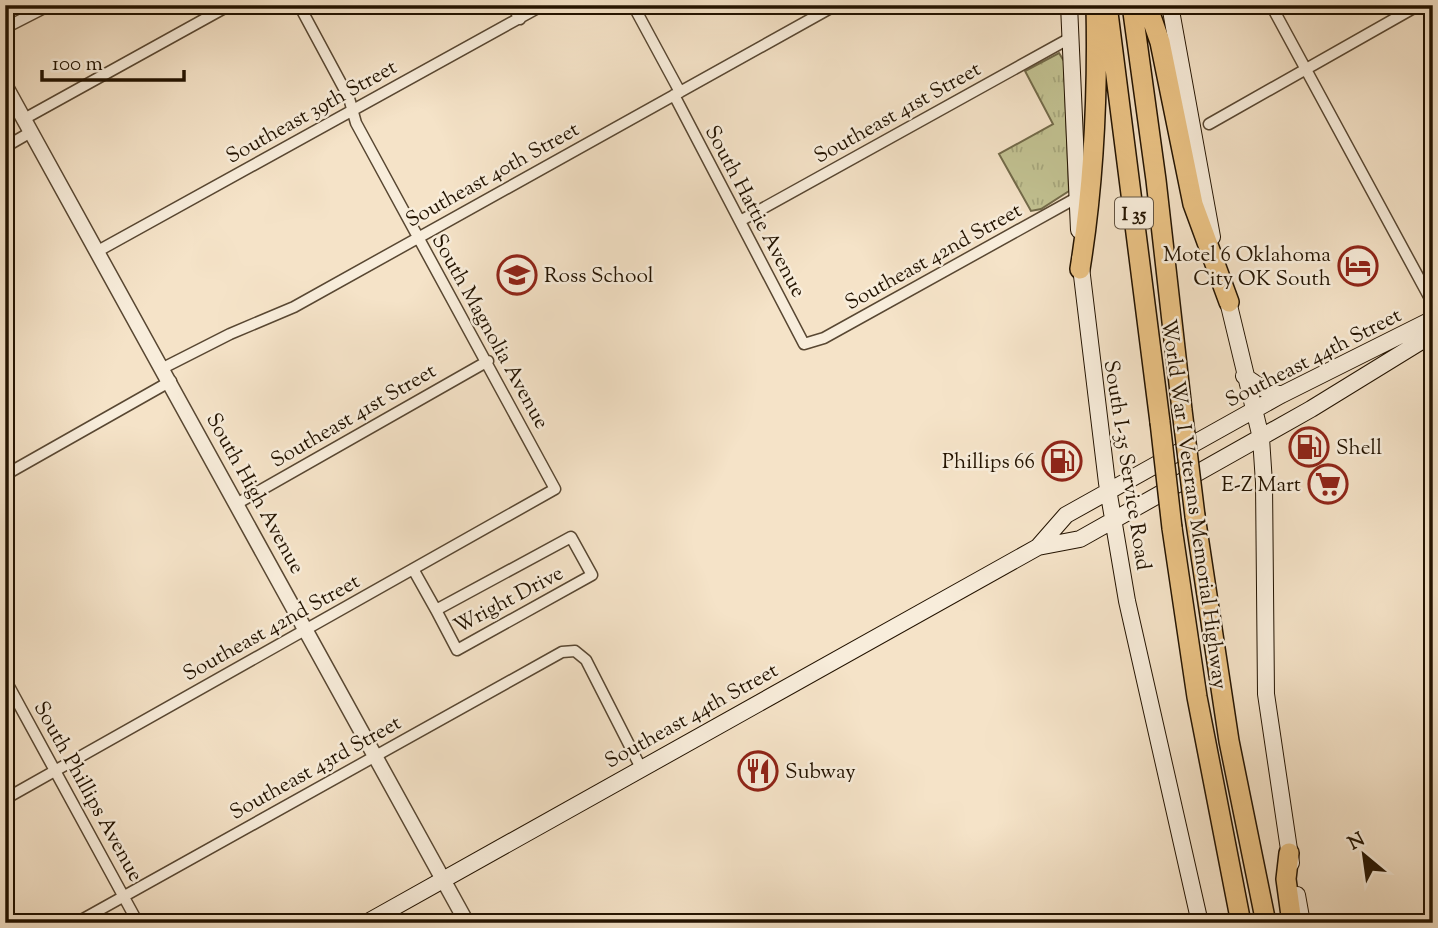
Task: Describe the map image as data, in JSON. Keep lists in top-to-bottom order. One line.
{"streets":{"highway":["I 35","World War I Veterans Memorial Highway"],"main road":["Southeast 44th Street","South I-35 Service Road"],"street":["Southeast 39th Street","Southeast 41st Street","Southeast 40th Street","South Hattie Avenue","Southeast 42nd Street","South Magnolia Avenue","South High Avenue","Wright Drive","Southeast 43rd Street","South Phillips Avenue"]},"crossings":[["Southeast 39th Street","South Magnolia Avenue"],["Southeast 39th Street","South High Avenue"],["Southeast 41st Street","South Hattie Avenue"],["Southeast 41st Street","South Magnolia Avenue"],["Southeast 41st Street","South I-35 Service Road"],["Southeast 41st Street","South High Avenue"],["Southeast 40th Street","South Hattie Avenue"],["Southeast 40th Street","South Magnolia Avenue"],["Southeast 40th Street","South High Avenue"],["South Hattie Avenue","Southeast 42nd Street"],["Southeast 42nd Street","South Magnolia Avenue"],["Southeast 42nd Street","South I-35 Service Road"],["Southeast 42nd Street","South High Avenue"],["Southeast 42nd Street","Wright Drive"],["Southeast 42nd Street","South Phillips Avenue"],["Southeast 44th Street","South I-35 Service Road"],["Southeast 44th Street","South High Avenue"],["Southeast 44th Street","Southeast 43rd Street"],["South High Avenue","Southeast 43rd Street"],["Southeast 43rd Street","South Phillips Avenue"]],"places":{"hotel":["Motel 6 Oklahoma City OK South"],"school or university":["Ross School"],"fuel station":["Shell","Phillips 66"],"supermarket":["E-Z Mart"],"restaurant":["Subway"]},"scale_bar":"100 m","north":"top left"}
